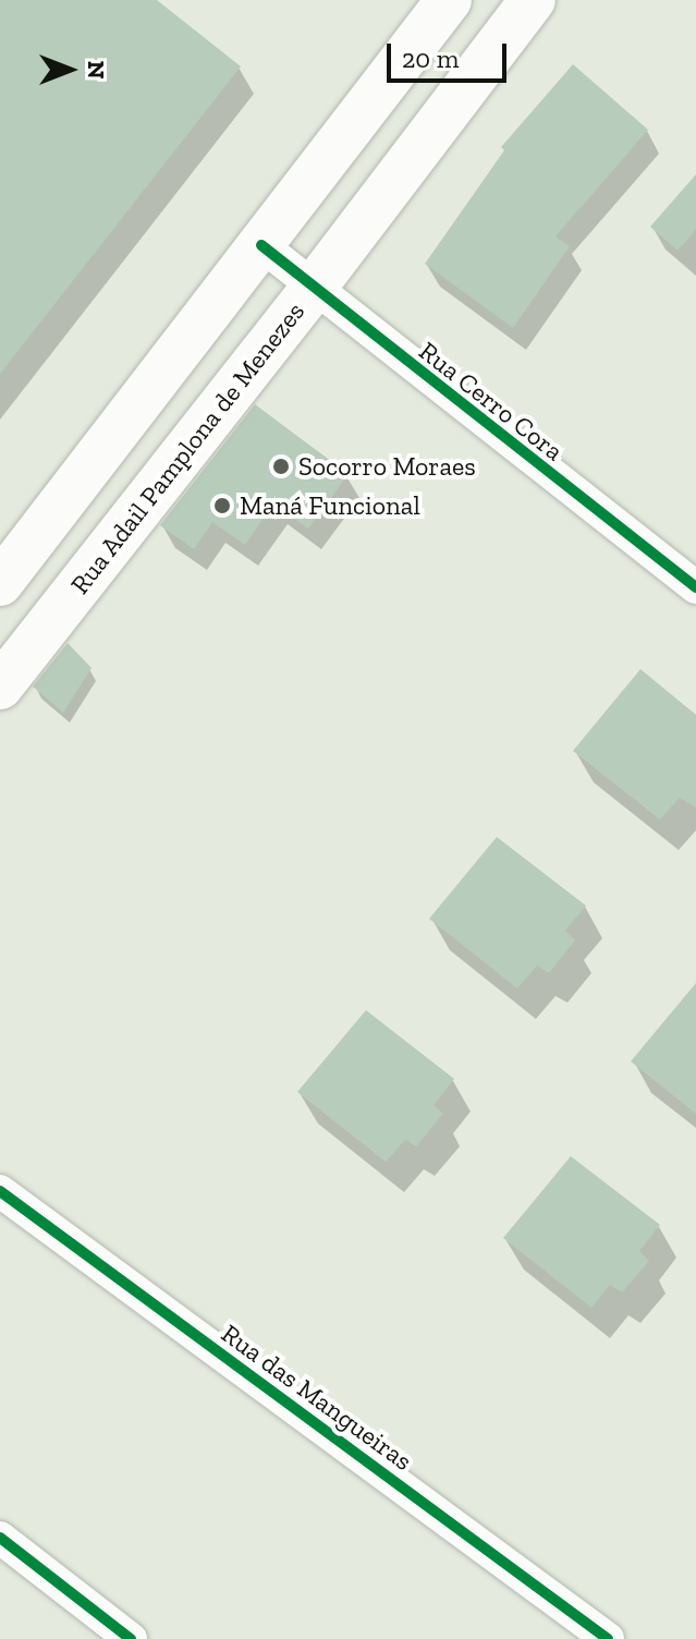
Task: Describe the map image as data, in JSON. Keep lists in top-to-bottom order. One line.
{"streets":{"main road":["Rua Adail Pamplona de Menezes"],"street":["Rua Cerro Cora","Rua das Mangueiras"]},"crossings":[["Rua Cerro Cora","Rua Adail Pamplona de Menezes"]],"places":["Socorro Moraes","Maná Funcional"],"scale_bar":"20 m","north":"right"}
